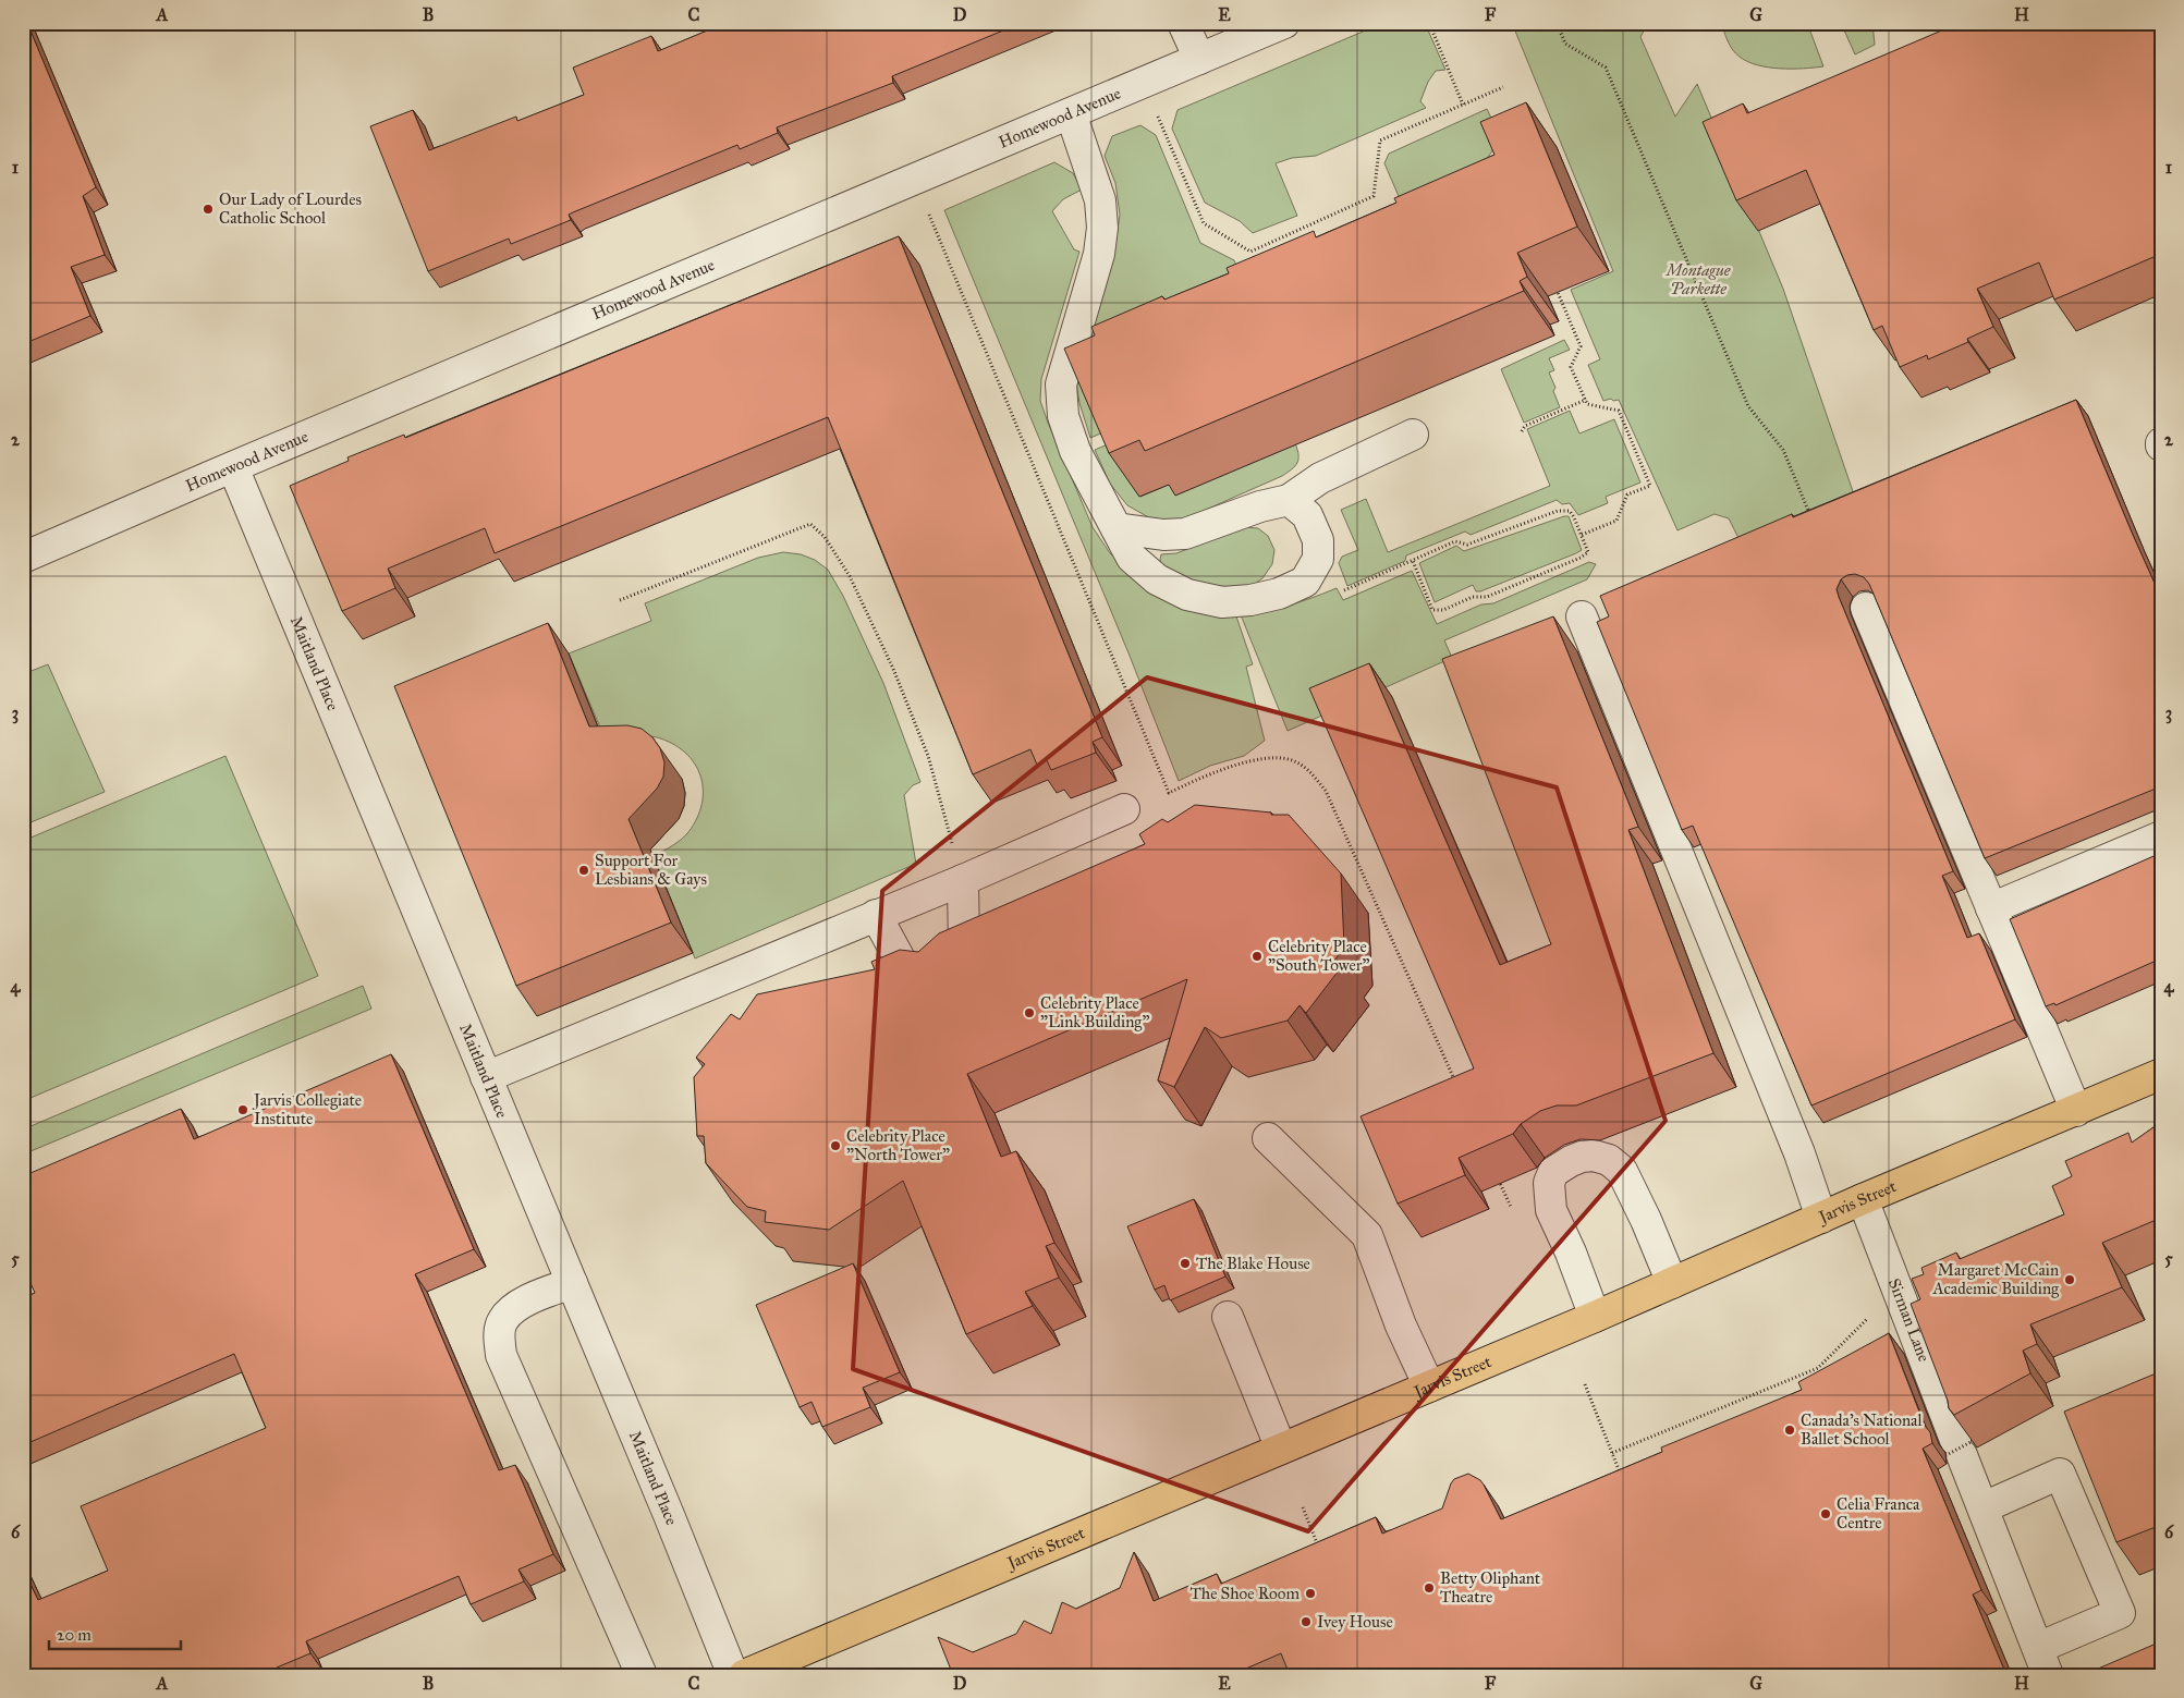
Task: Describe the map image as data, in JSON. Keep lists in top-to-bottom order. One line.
{"streets":{"main road":["Jarvis Street"],"street":["Homewood Avenue","Maitland Place","Sirman Lane"]},"crossings":[["Homewood Avenue","Maitland Place"],["Jarvis Street","Sirman Lane"]],"parks":["Montague Parkette"],"places":["Our Lady of Lourdes Catholic School","Support For Lesbians & Gays","Celebrity Place \"South Tower\"","Celebrity Place \"Link Building\"","Jarvis Collegiate Institute","Celebrity Place \"North Tower\"","The Blake House","Margaret McCain Academic Building","Canada's National Ballet School","Celia Franca Centre","Betty Oliphant Theatre","The Shoe Room","Ivey House"],"scale_bar":"20 m","grid":{"columns":["A","B","C","D","E","F","G","H"],"rows":["1","2","3","4","5","6"]}}
